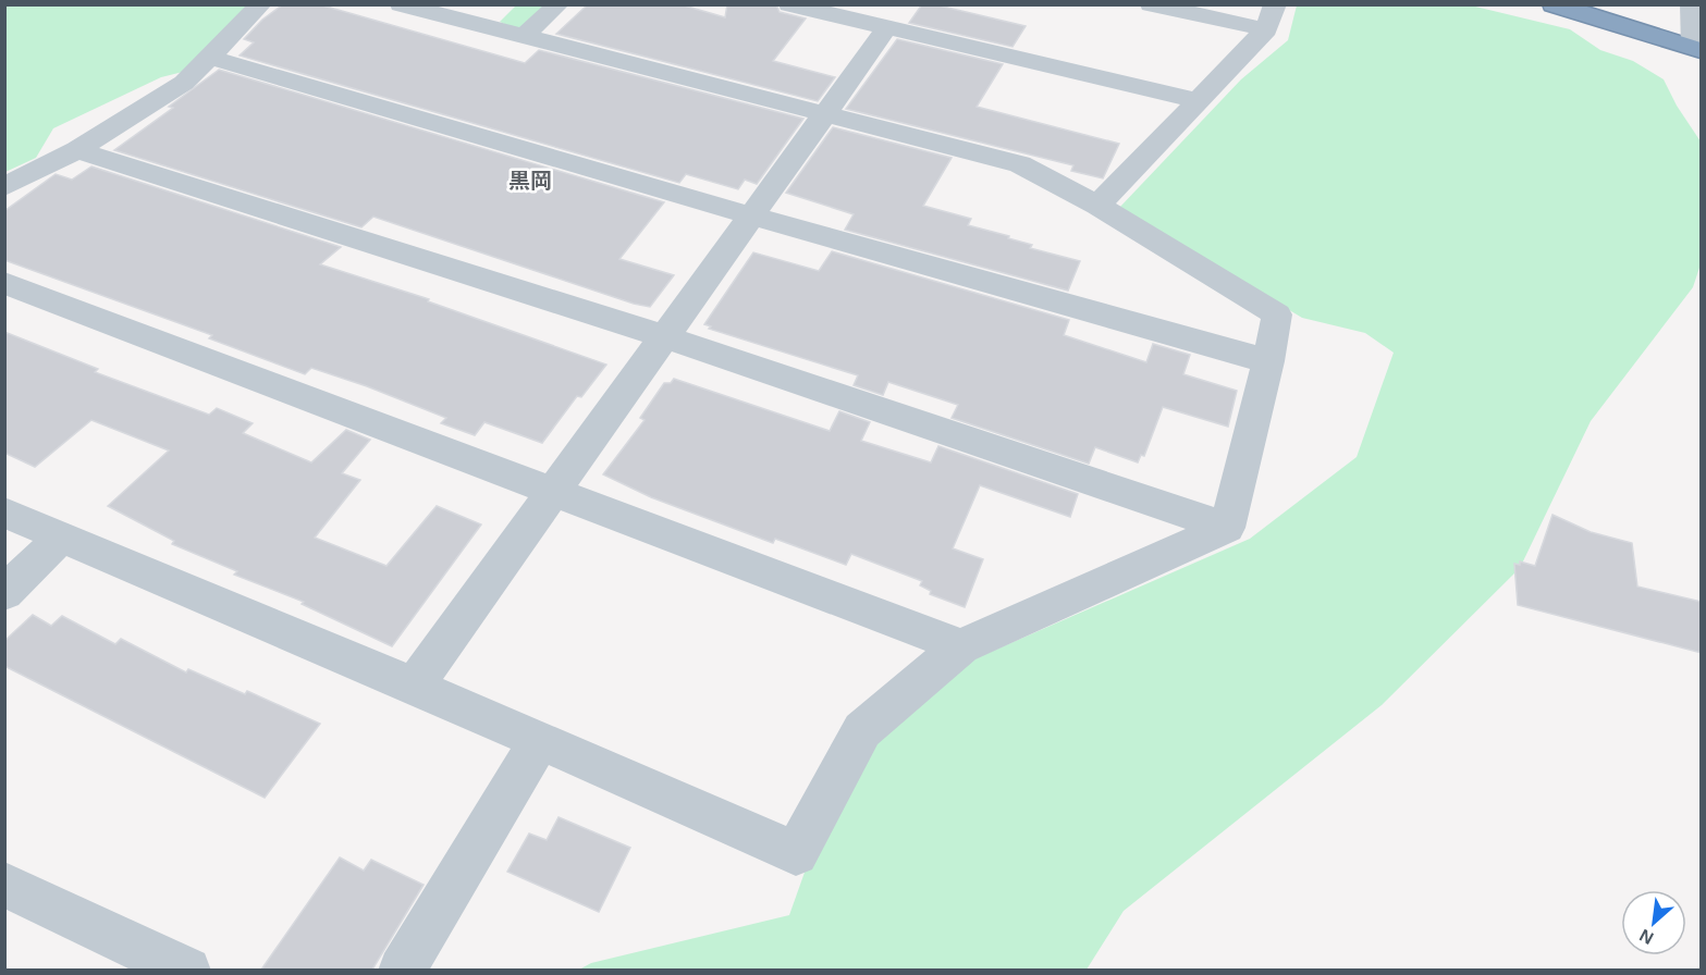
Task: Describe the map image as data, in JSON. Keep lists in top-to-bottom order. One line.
{"districts":["黒岡"],"north":"bottom left"}
